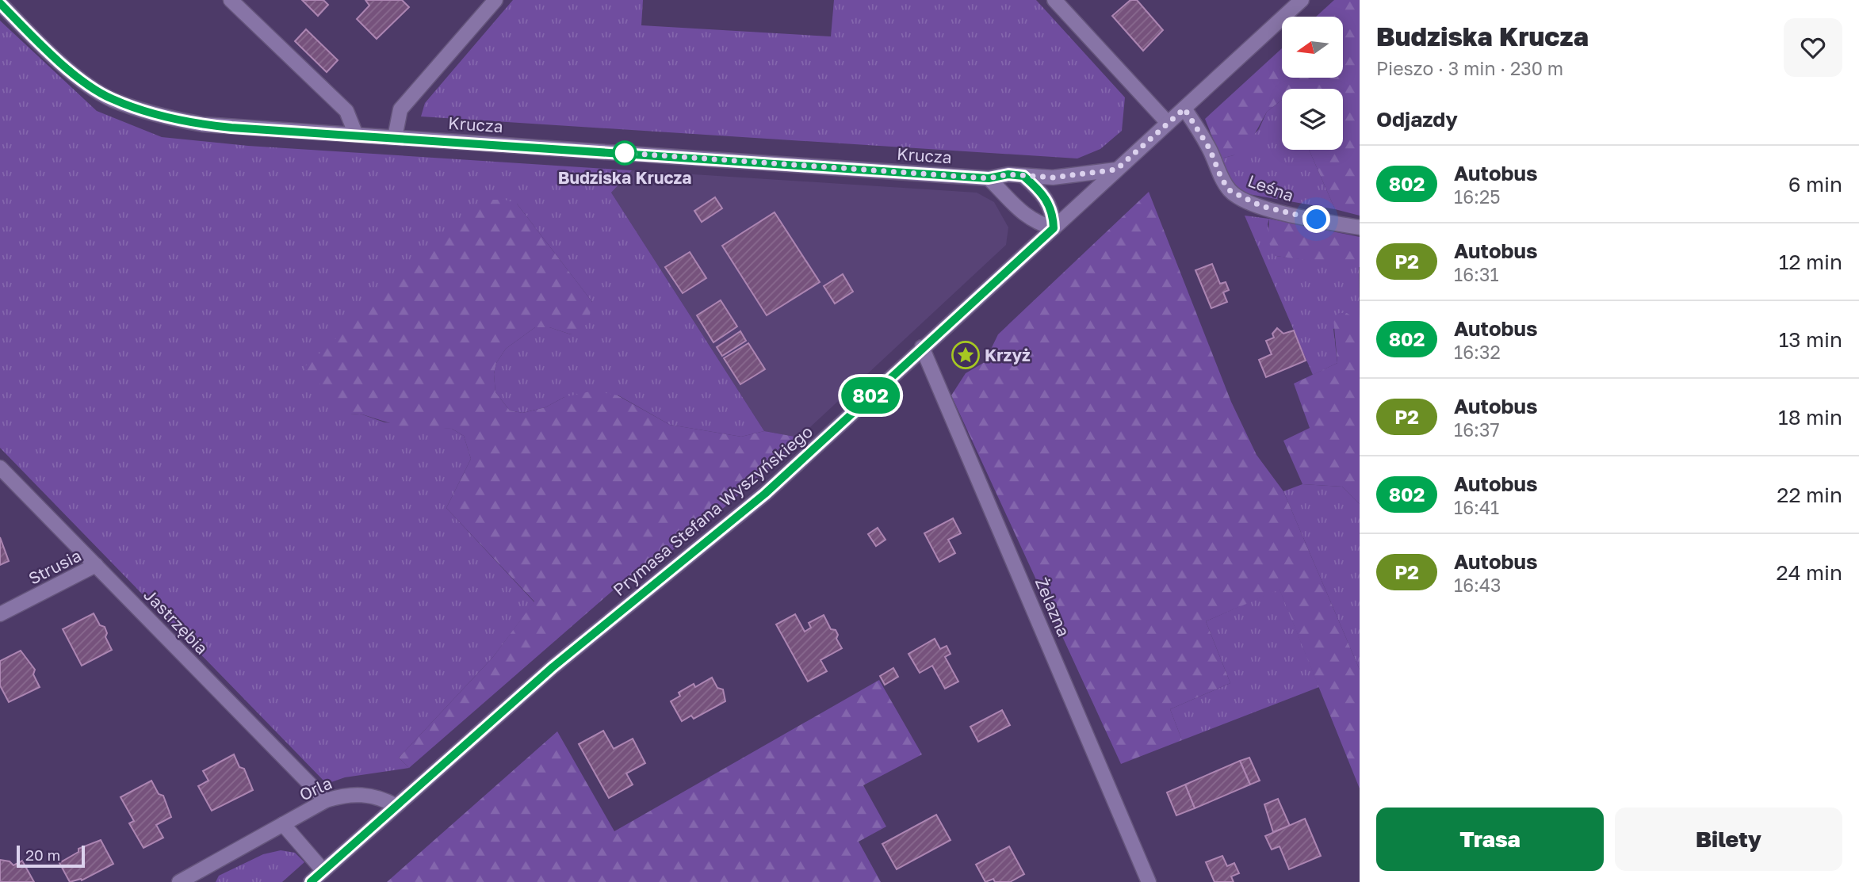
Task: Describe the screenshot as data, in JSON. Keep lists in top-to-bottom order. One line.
{"streets":{"street":["Krucza","Leśna","Prymasa Stefana Wyszyńskiego","Strusia","Żelazna","Jastrzębia","Orla"]},"crossings":[["Krucza","Prymasa Stefana Wyszyńskiego"],["Leśna","Prymasa Stefana Wyszyńskiego"],["Prymasa Stefana Wyszyńskiego","Żelazna"],["Prymasa Stefana Wyszyńskiego","Orla"],["Strusia","Jastrzębia"],["Jastrzębia","Orla"]],"places":{"other":["Budziska Krucza"],"place":["Krzyż"]},"lines":["bus line 802"],"scale_bar":"20 m","north":"left","page":{"on_map":"802","heading":[["Budziska Krucza","Pieszo · 3 min · 230 m"],"Odjazdy"],"list":[{"mark":"802","name":"Autobus","note":"16:25","value":"6 min"},{"mark":"P2","name":"Autobus","note":"16:31","value":"12 min"},{"mark":"802","name":"Autobus","note":"16:32","value":"13 min"},{"mark":"P2","name":"Autobus","note":"16:37","value":"18 min"},{"mark":"802","name":"Autobus","note":"16:41","value":"22 min"},{"mark":"P2","name":"Autobus","note":"16:43","value":"24 min"}],"buttons":["Trasa","Bilety"],"scale":"20 m"}}
